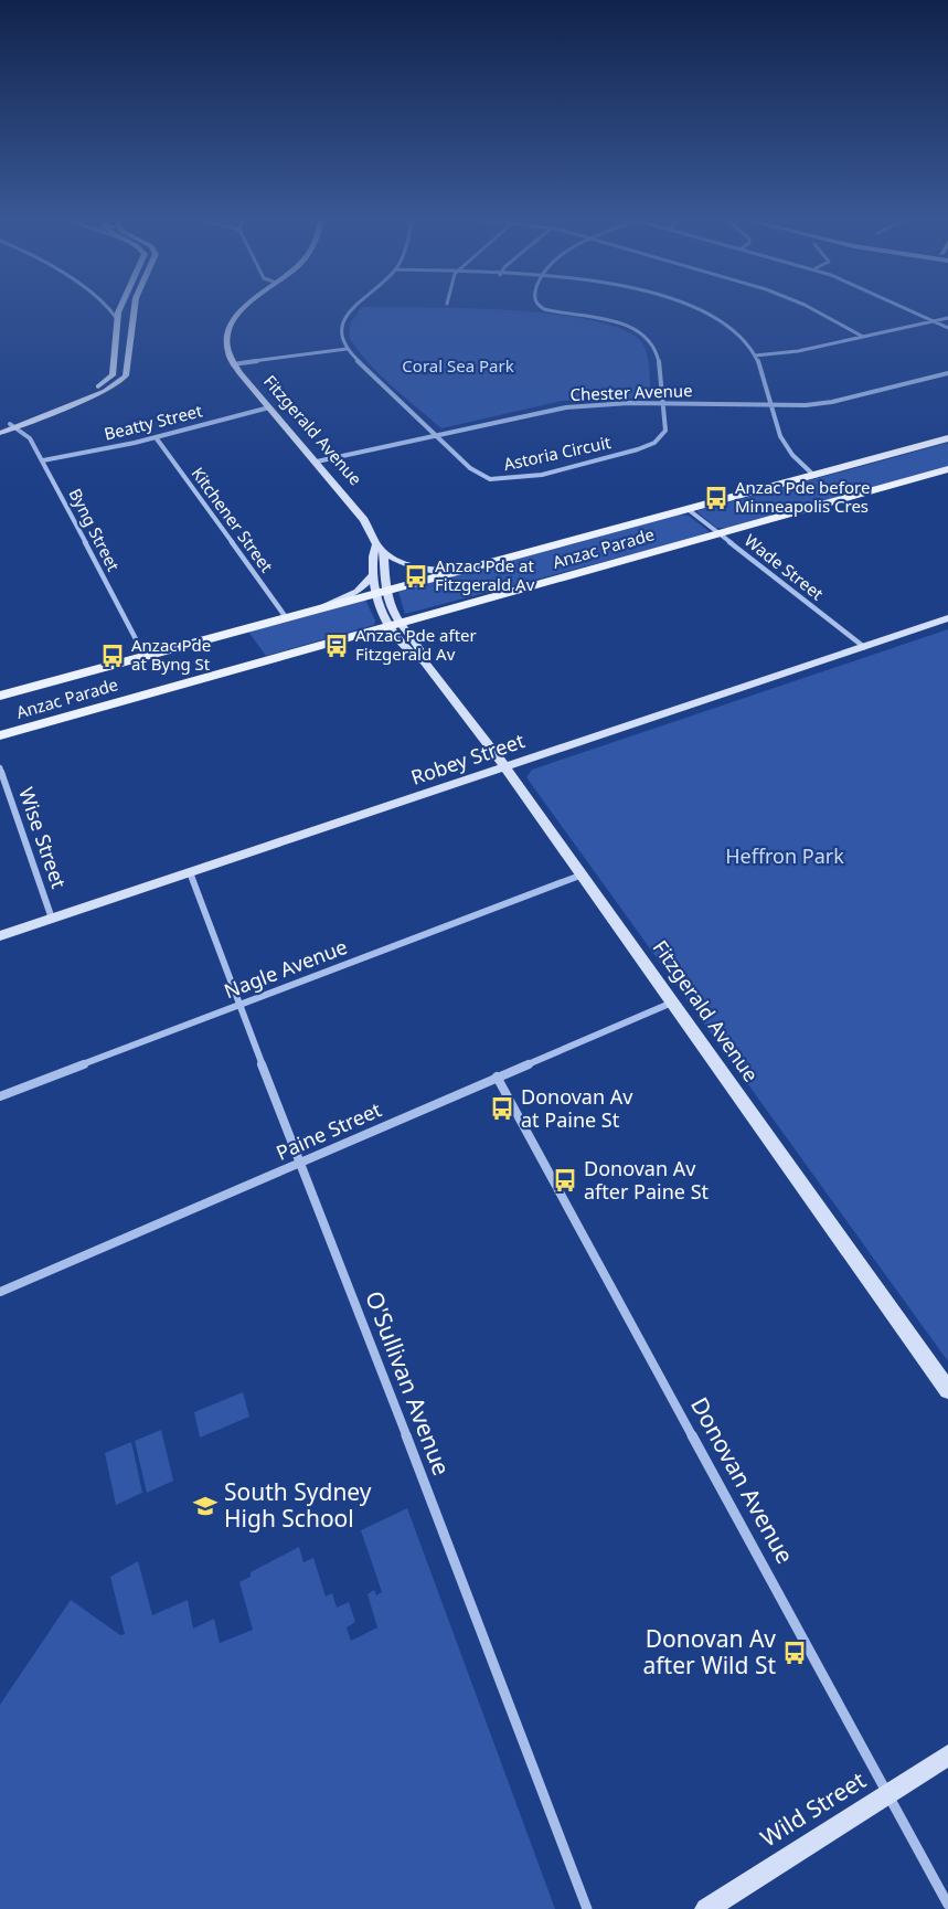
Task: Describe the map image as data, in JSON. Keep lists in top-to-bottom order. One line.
{"streets":{"main road":["Anzac Parade"],"street":["Chester Avenue","Beatty Street","Fitzgerald Avenue","Astoria Circuit","Kitchener Street","Byng Street","Wade Street","Robey Street","Wise Street","Nagle Avenue","Paine Street","O'Sullivan Avenue","Donovan Avenue","Wild Street"]},"crossings":[["Chester Avenue","Fitzgerald Avenue"],["Chester Avenue","Astoria Circuit"],["Beatty Street","Fitzgerald Avenue"],["Beatty Street","Kitchener Street"],["Beatty Street","Byng Street"],["Fitzgerald Avenue","Anzac Parade"],["Fitzgerald Avenue","Robey Street"],["Fitzgerald Avenue","Nagle Avenue"],["Fitzgerald Avenue","Paine Street"],["Kitchener Street","Anzac Parade"],["Byng Street","Anzac Parade"],["Anzac Parade","Wade Street"],["Wade Street","Robey Street"],["Robey Street","Wise Street"],["Robey Street","O'Sullivan Avenue"],["Nagle Avenue","O'Sullivan Avenue"],["Paine Street","O'Sullivan Avenue"],["Paine Street","Donovan Avenue"],["Donovan Avenue","Wild Street"]],"parks":["Coral Sea Park","Heffron Park"],"places":{"bus stop":["Anzac Pde before Minneapolis Cres","Anzac Pde at Fitzgerald Av","Anzac Pde after Fitzgerald Av","Anzac Pde at Byng St","Donovan Av at Paine St","Donovan Av after Paine St","Donovan Av after Wild St"],"school or university":["South Sydney High School"]}}
